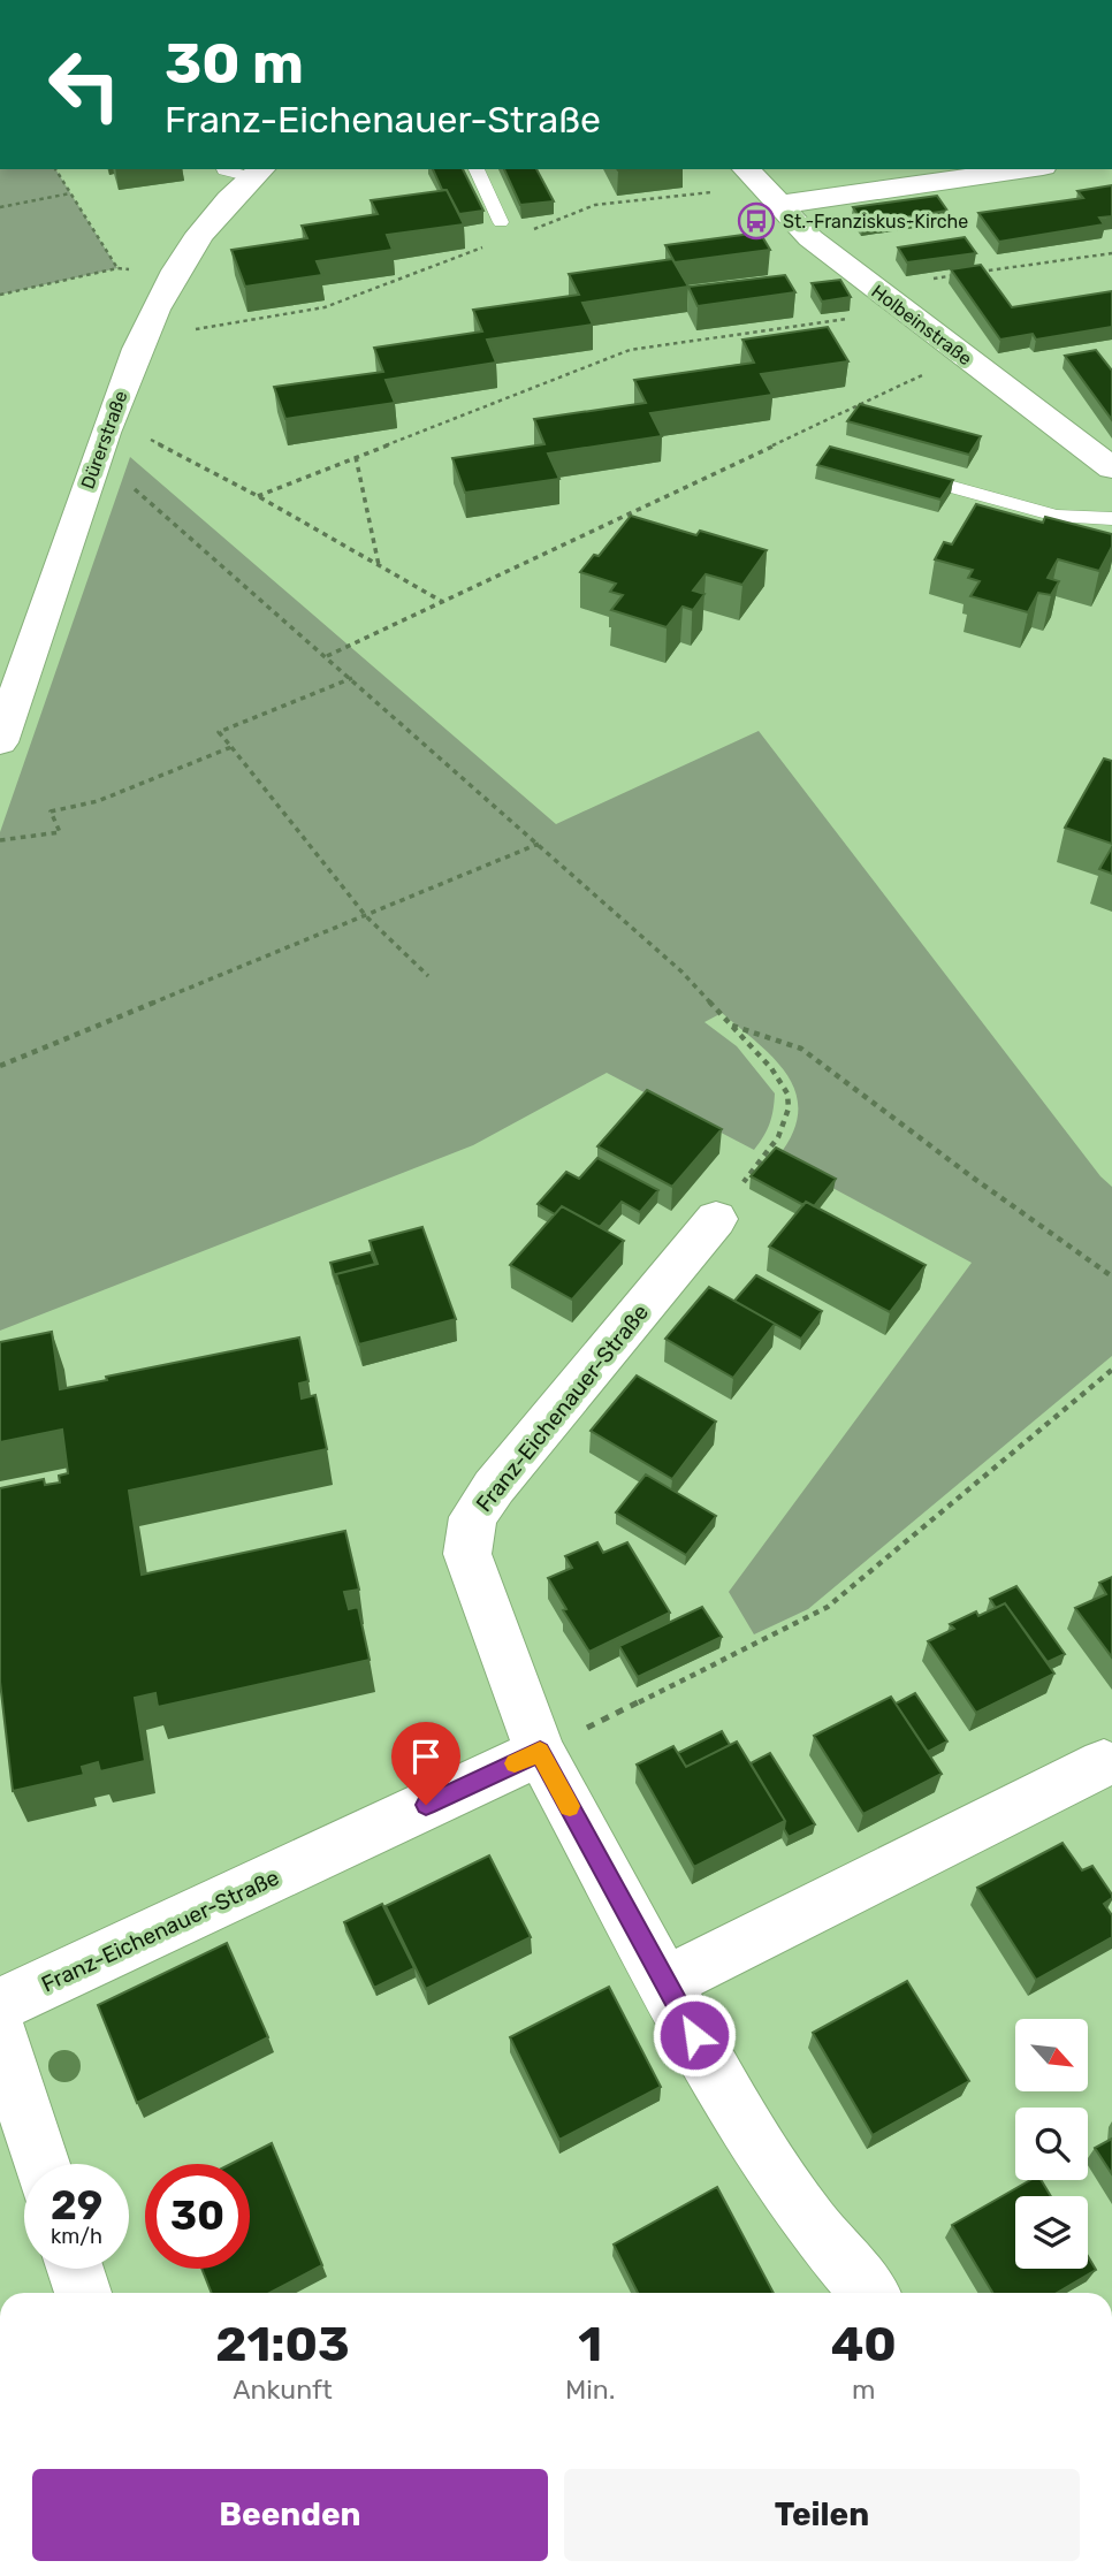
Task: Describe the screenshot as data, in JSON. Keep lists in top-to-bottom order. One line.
{"streets":{"street":["Holbeinstraße","Dürerstraße","Franz-Eichenauer-Straße"]},"places":{"bus stop":["St.-Franziskus-Kirche"]},"north":"bottom right","page":{"turn":["30 m","Franz-Eichenauer-Straße"],"speed":"29 km/h","limit":"30","eta":["21:03","Ankunft","1","Min.","40","m"],"buttons":["Beenden","Teilen"]}}
